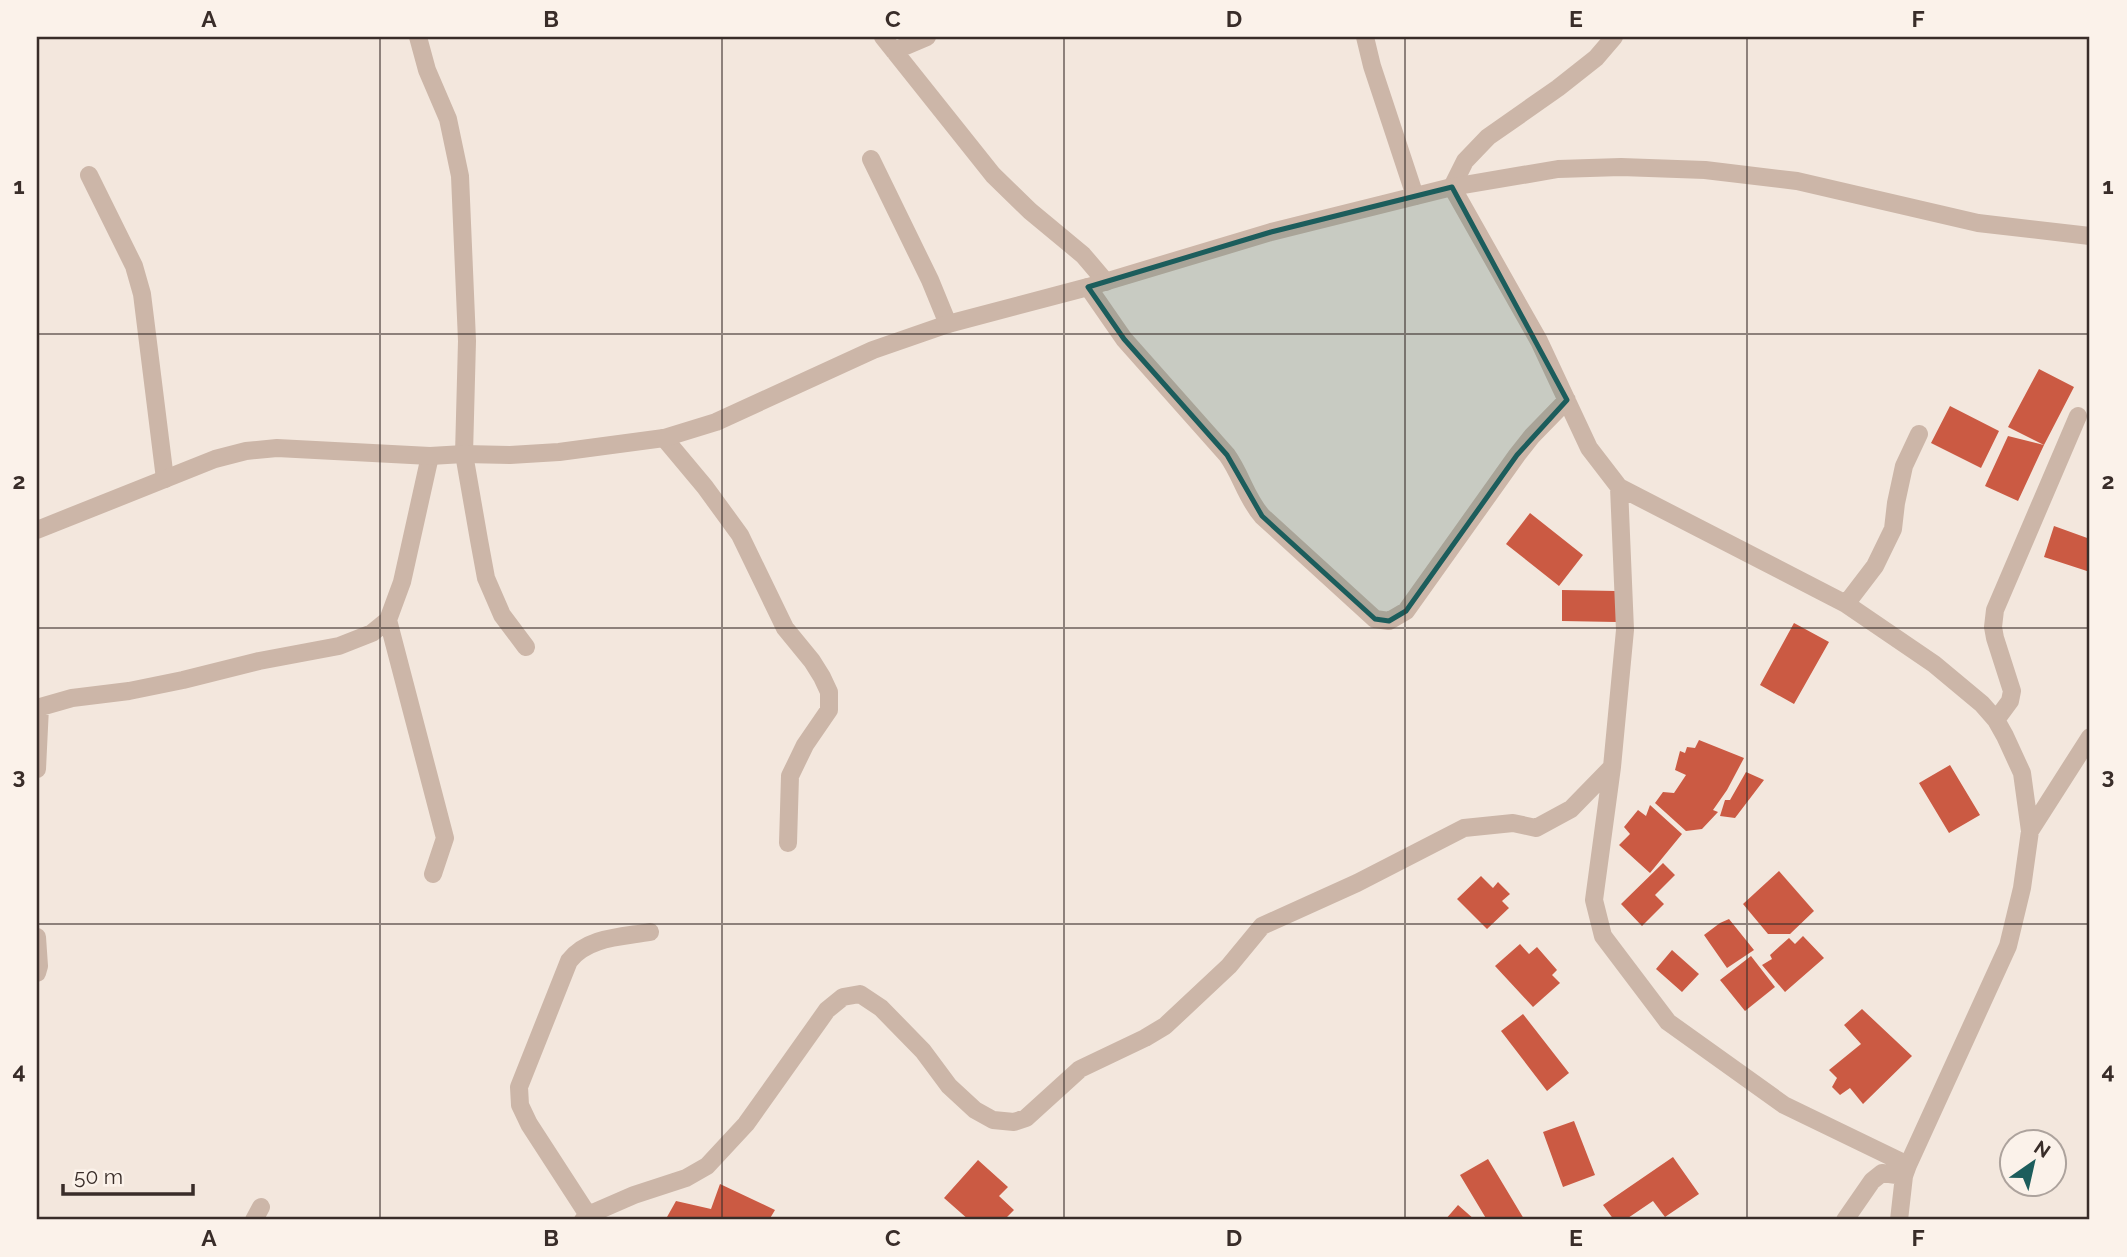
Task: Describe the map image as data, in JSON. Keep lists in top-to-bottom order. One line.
{"scale_bar":"50 m","north":"top right","grid":{"columns":["A","B","C","D","E","F"],"rows":["1","2","3","4"]}}
